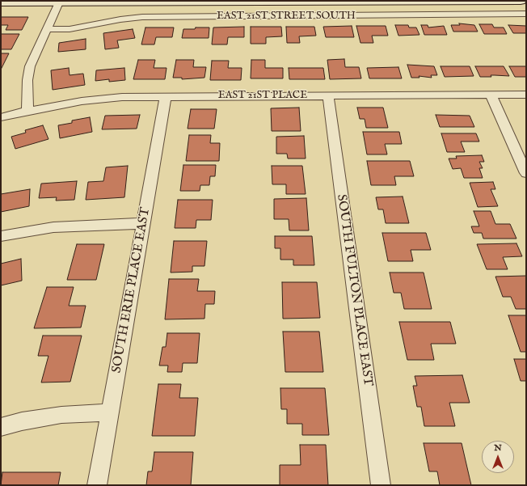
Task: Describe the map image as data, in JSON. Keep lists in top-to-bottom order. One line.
{"streets":{"main road":["EAST 21ST STREET SOUTH"],"street":["EAST 21ST PLACE","SOUTH ERIE PLACE EAST","SOUTH FULTON PLACE EAST"]},"crossings":[["EAST 21ST PLACE","SOUTH ERIE PLACE EAST"],["EAST 21ST PLACE","SOUTH FULTON PLACE EAST"]],"north":"top"}
